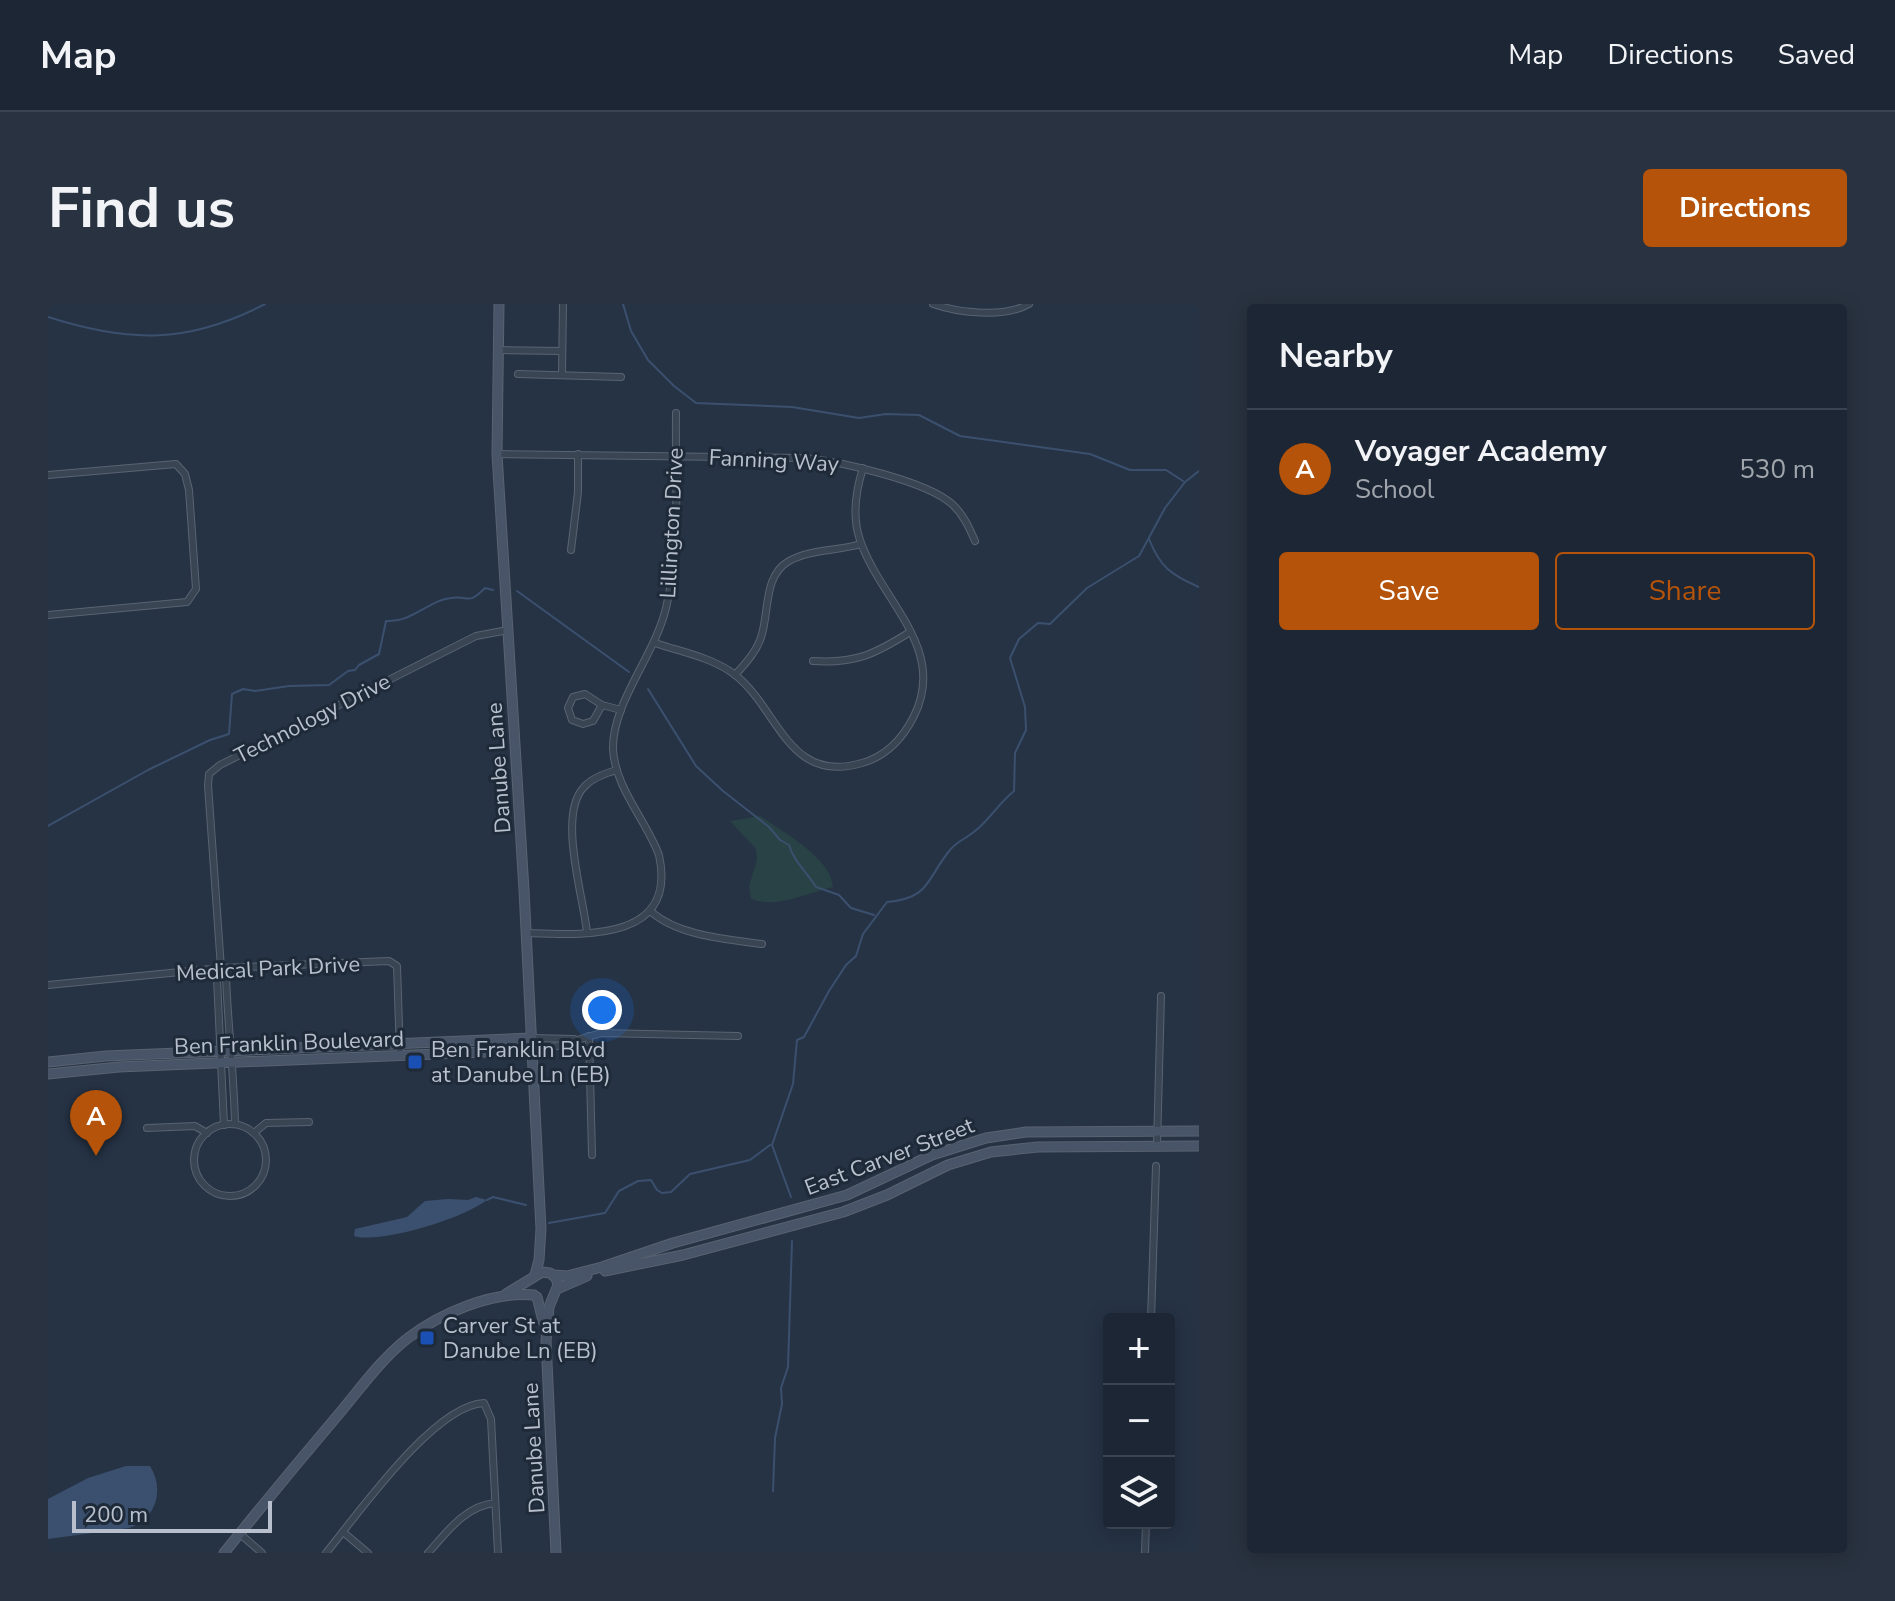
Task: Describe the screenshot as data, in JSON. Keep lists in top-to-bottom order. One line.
{"streets":{"street":["Fanning Way","Lillington Drive","Technology Drive","Danube Lane","Medical Park Drive","Ben Franklin Boulevard","East Carver Street"]},"crossings":[["Fanning Way","Lillington Drive"],["Fanning Way","Danube Lane"],["Technology Drive","Danube Lane"],["Technology Drive","Medical Park Drive"],["Technology Drive","Ben Franklin Boulevard"],["Danube Lane","Ben Franklin Boulevard"],["Danube Lane","East Carver Street"],["Medical Park Drive","Ben Franklin Boulevard"]],"places":{"transit":["Ben Franklin Blvd at Danube Ln (EB)","Carver St at Danube Ln (EB)"]},"scale_bar":"200 m","page":{"header":"Map","nav":["Map","Directions","Saved"],"buttons":["Directions",["Save","Share"]],"title":"Find us","heading":"Nearby","list":[{"mark":"A","name":"Voyager Academy","note":"School","value":"530 m"}],"pins":"A","map_buttons":["+","−"],"scale":"200 m"}}
